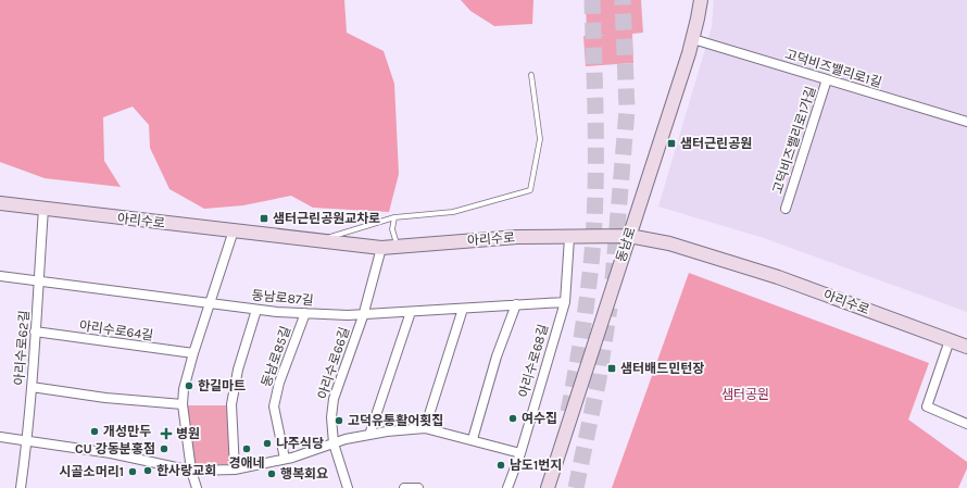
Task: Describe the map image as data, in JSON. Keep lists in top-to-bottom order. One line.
{"streets":{"main road":["아리수로","동남로"],"street":["고덕비즈밸리로1길","고덕비즈밸리로1가길","동남로87길","아리수로64길","아리수로62길","동남로85길","아리수로68길","아리수로66길"]},"crossings":[["고덕비즈밸리로1길","고덕비즈밸리로1가길"],["고덕비즈밸리로1길","동남로"],["아리수로","동남로"],["아리수로","아리수로62길"],["아리수로","아리수로68길"],["아리수로","아리수로66길"],["동남로87길","아리수로62길"],["동남로87길","동남로85길"],["동남로87길","아리수로68길"],["동남로87길","아리수로66길"],["아리수로64길","아리수로62길"]],"parks":["샘터공원"],"places":{"transit":["샘터근린공원","샘터근린공원교차로","샘터배드민턴장"],"other":["한길마트","여수집","고덕유통활어횟집","개성만두","나주식당","CU 강동분홍점","경애네","남도1번지","한사랑교회","시골소머리1","행복회요"],"health":["병원"]}}
